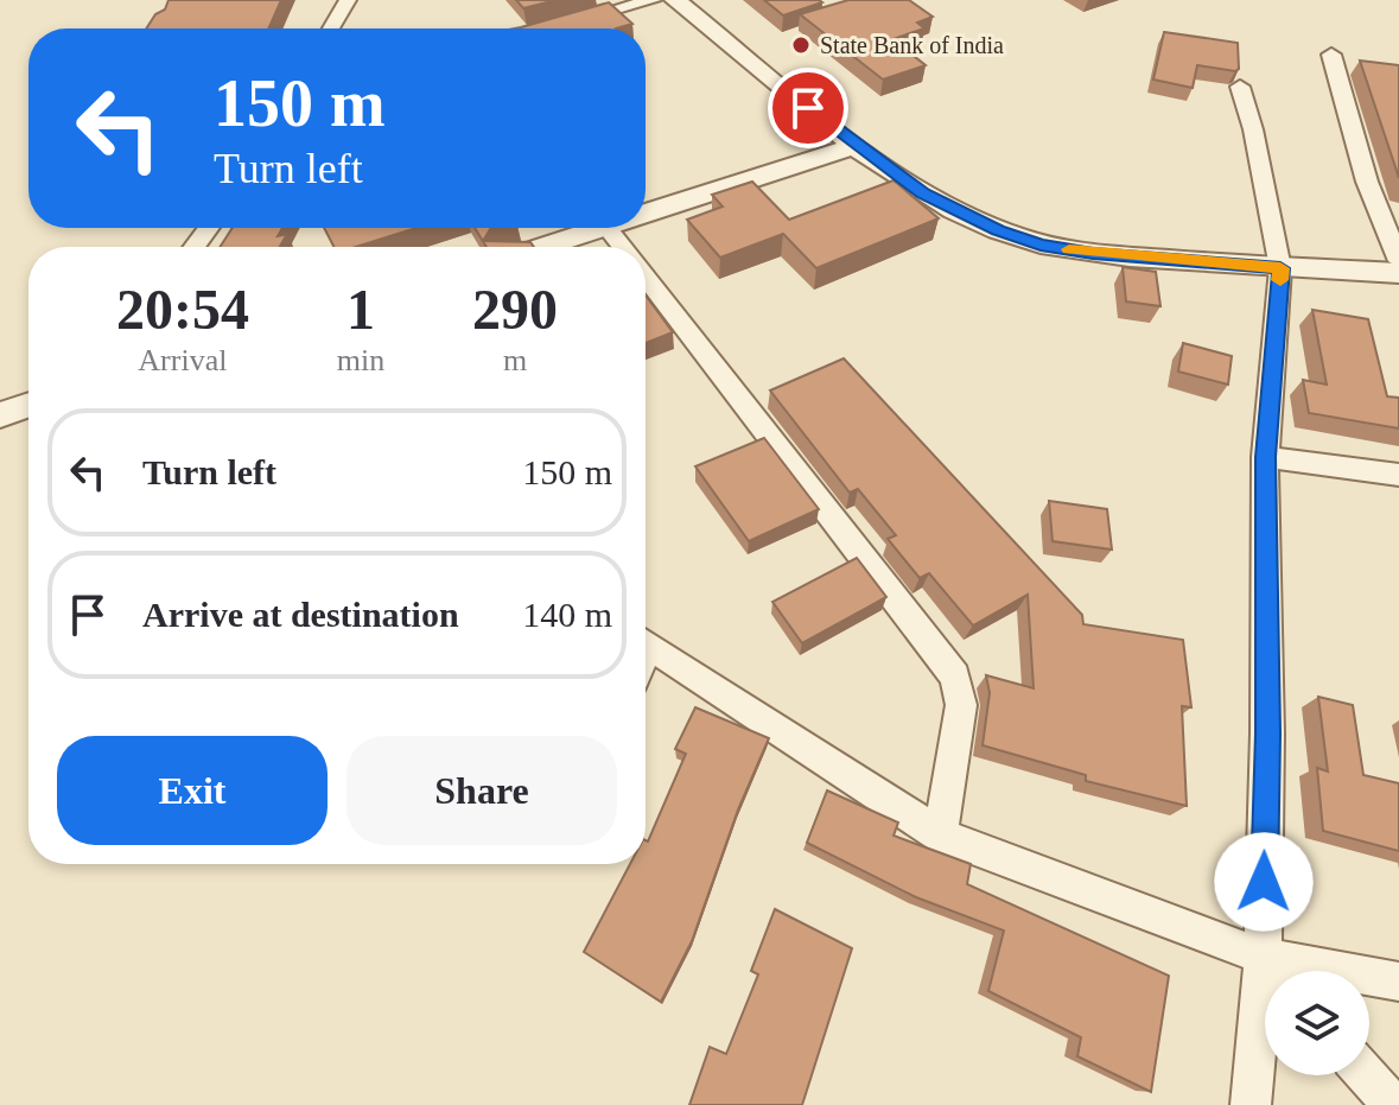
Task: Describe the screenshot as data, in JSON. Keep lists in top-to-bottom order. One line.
{"places":["State Bank of India"],"page":{"turn":["150 m","Turn left"],"eta":["20:54","Arrival","1","min","290","m"],"list":[{"name":"Turn left","value":"150 m"},{"name":"Arrive at destination","value":"140 m"}],"buttons":["Exit","Share"]}}
